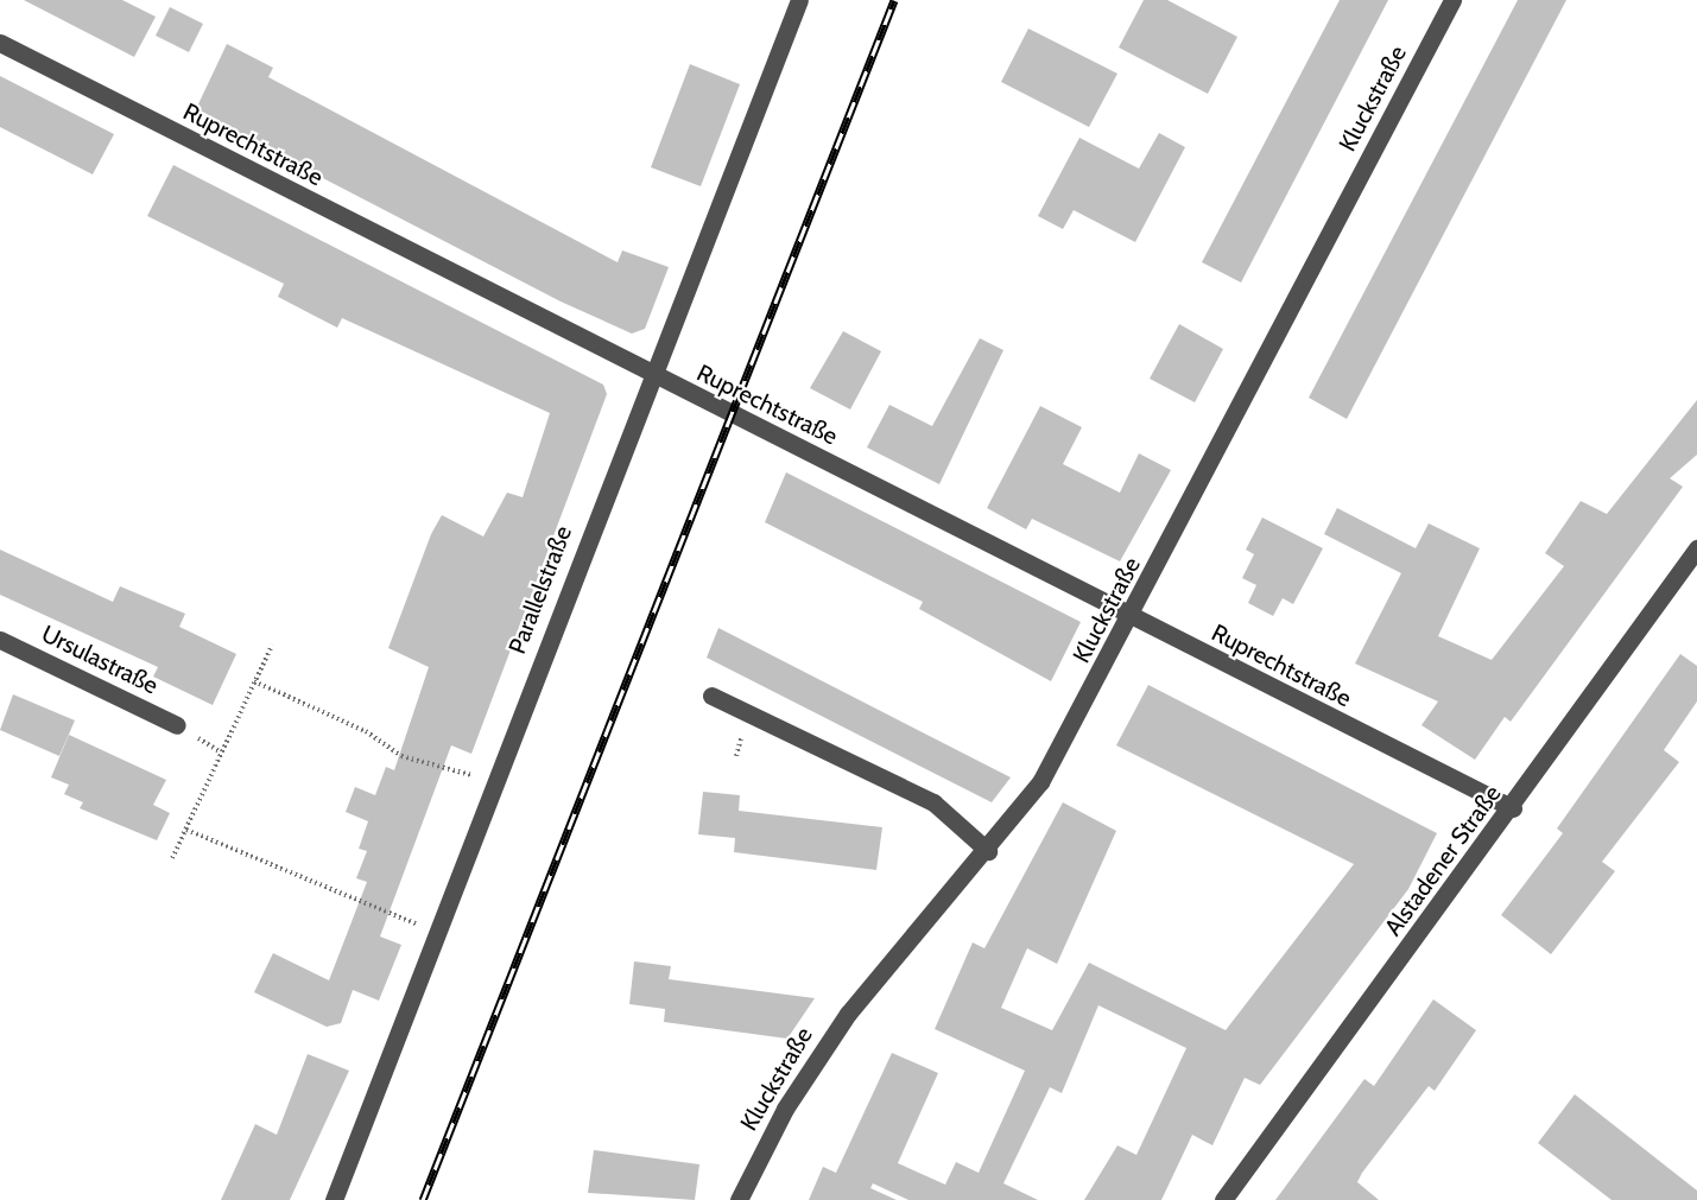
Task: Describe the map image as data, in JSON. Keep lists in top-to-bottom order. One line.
{"streets":{"street":["Kluckstraße","Ruprechtstraße","Parallelstraße","Ursulastraße","Alstadener Straße"]},"crossings":[["Kluckstraße","Ruprechtstraße"],["Ruprechtstraße","Parallelstraße"],["Ruprechtstraße","Alstadener Straße"]]}
